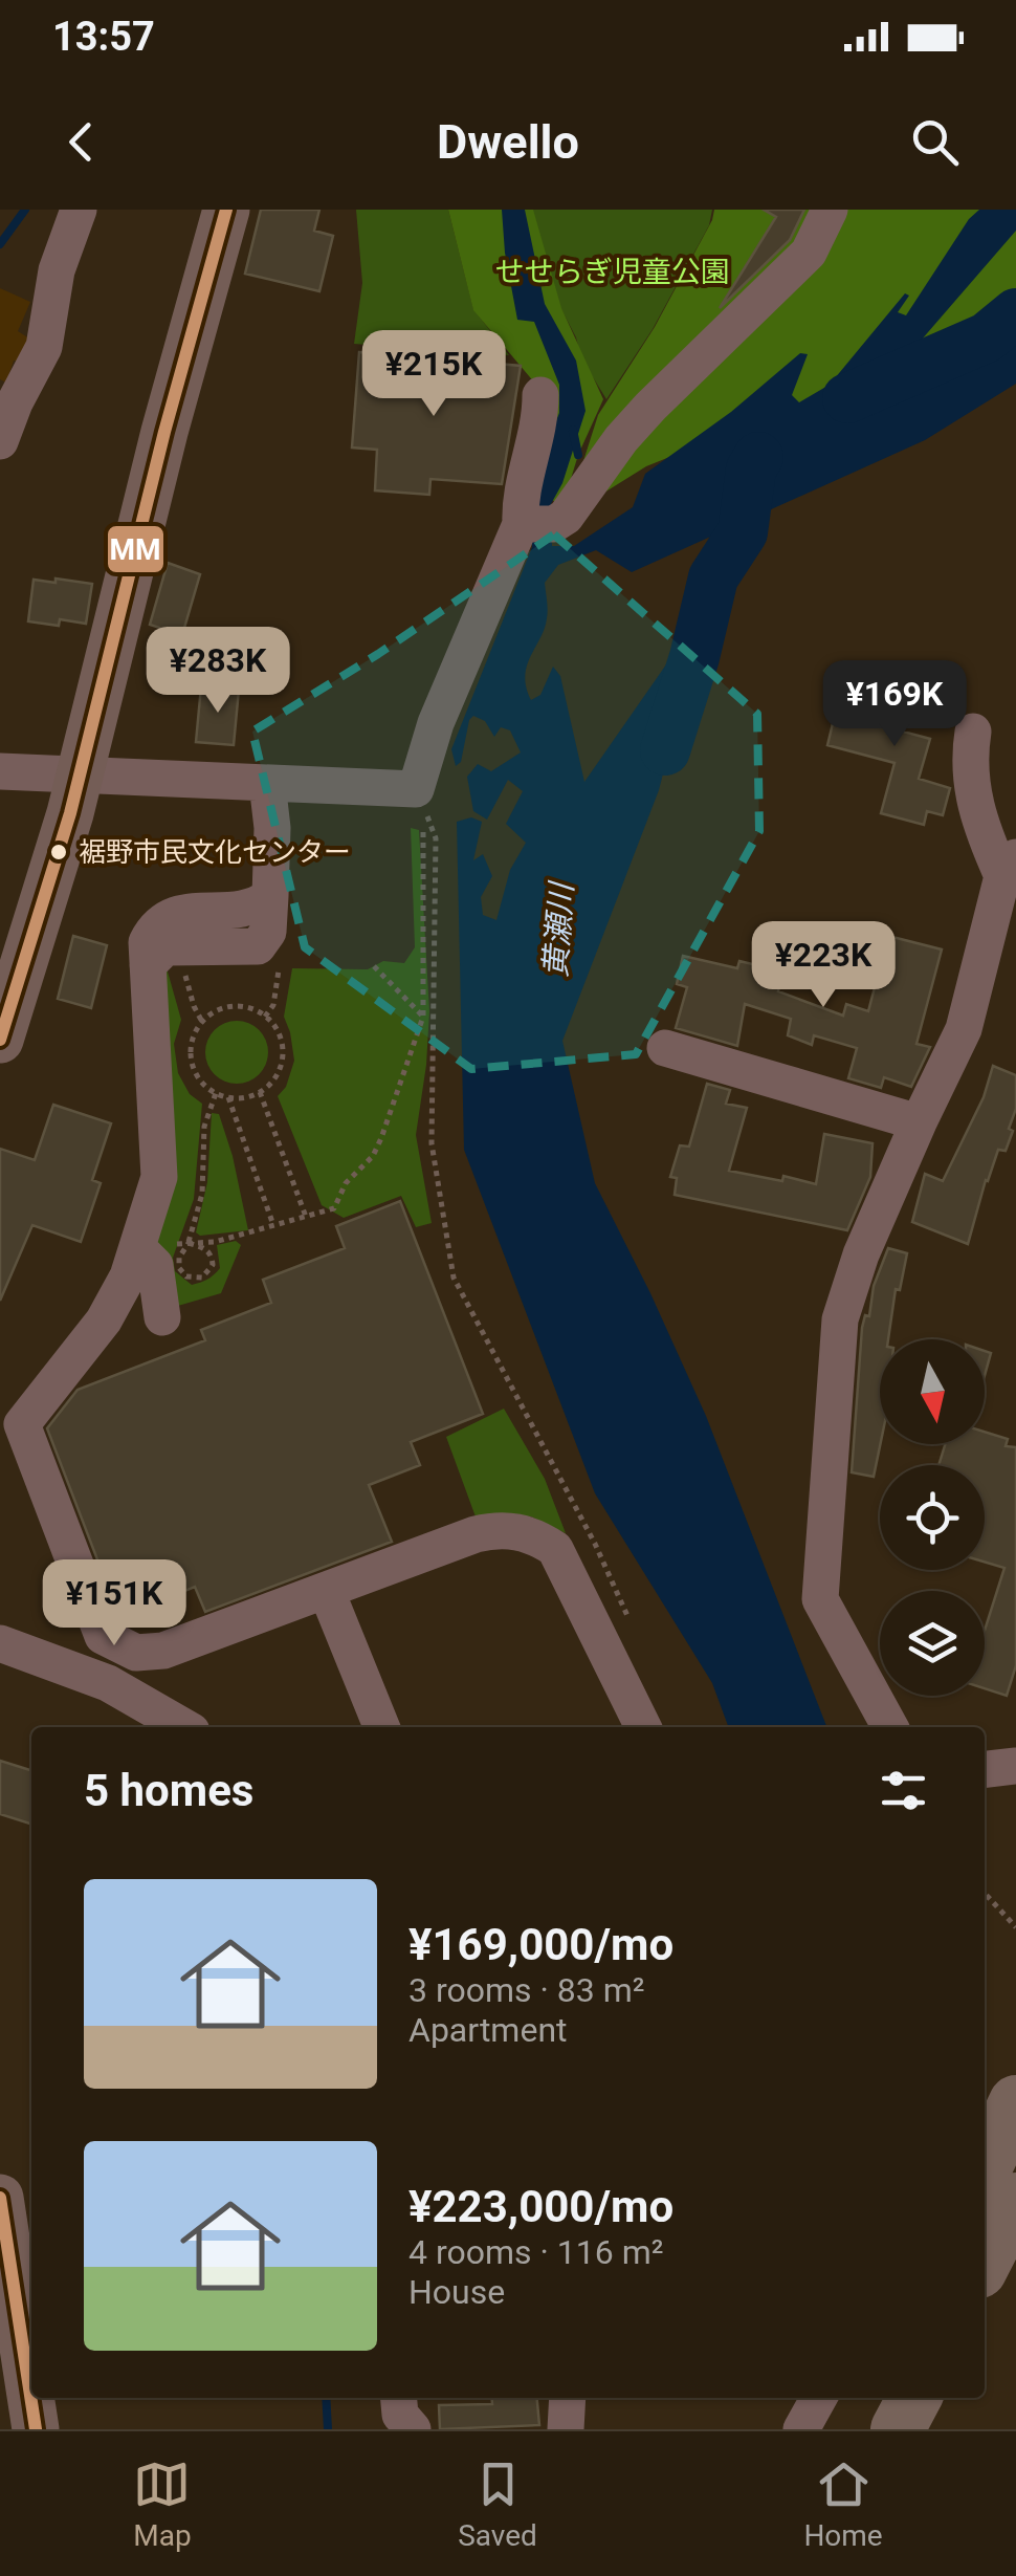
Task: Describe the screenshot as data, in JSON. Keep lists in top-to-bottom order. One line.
{"water":["黄瀬川"],"parks":["せせらぎ児童公園"],"places":["裾野市民文化センター"],"lines":["transit line MM"],"north":"bottom","page":{"status":"13:57","header":"Dwello","price":["¥215K","¥283K","¥169K","¥223K","¥151K"],"heading":"5 homes","list":[{"name":"¥169,000/mo","note":"3 rooms · 83 m² · Apartment"},{"name":"¥223,000/mo","note":"4 rooms · 116 m² · House"}],"tabs":["Map","Saved","Home"]}}
